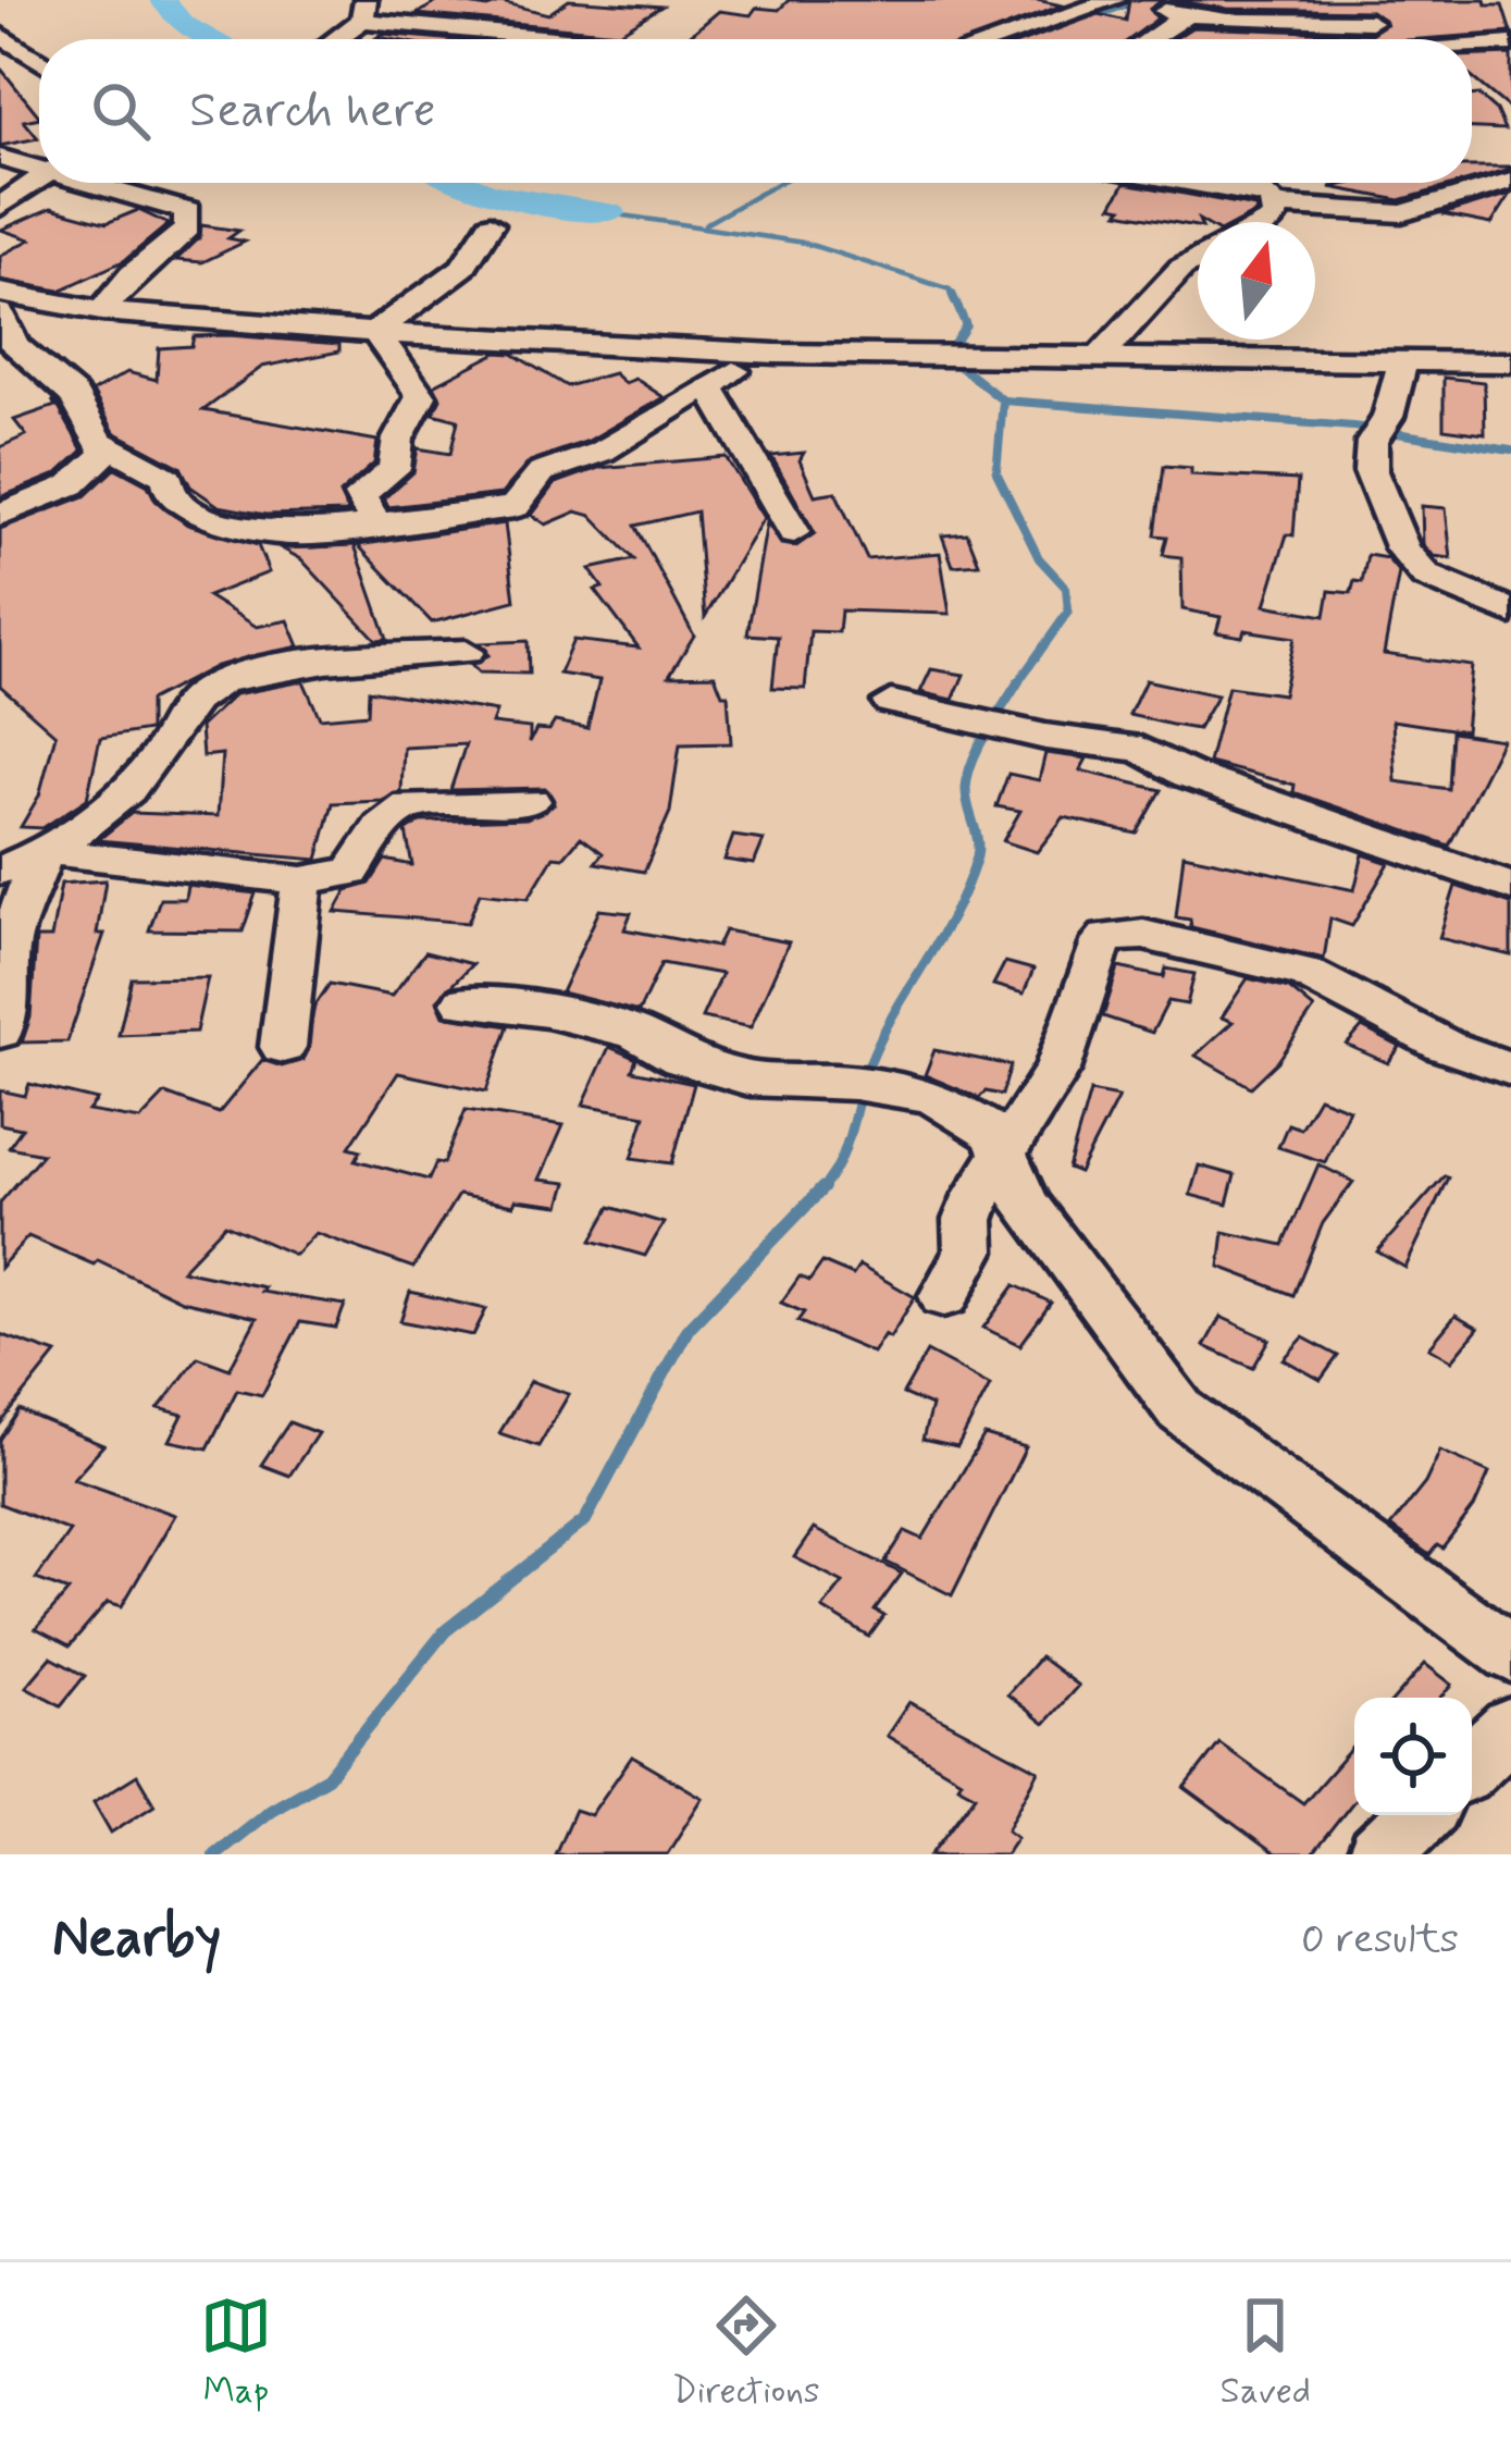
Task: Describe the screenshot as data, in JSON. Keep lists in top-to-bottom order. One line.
{"north":"top","page":{"search":"Search here","heading":["Nearby","0 results"],"nav":["Map","Directions","Saved"]}}
